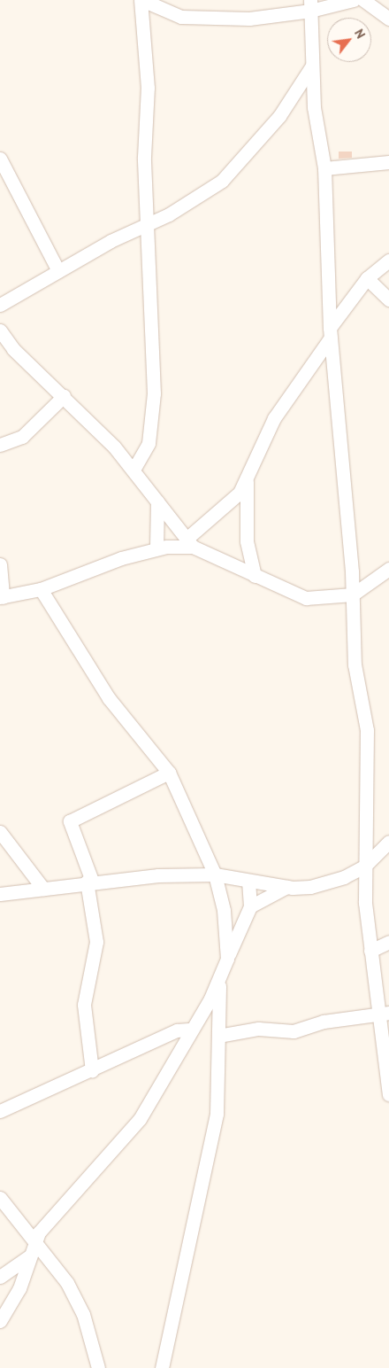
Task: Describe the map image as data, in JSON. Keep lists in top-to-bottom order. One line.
{"north":"top right"}
